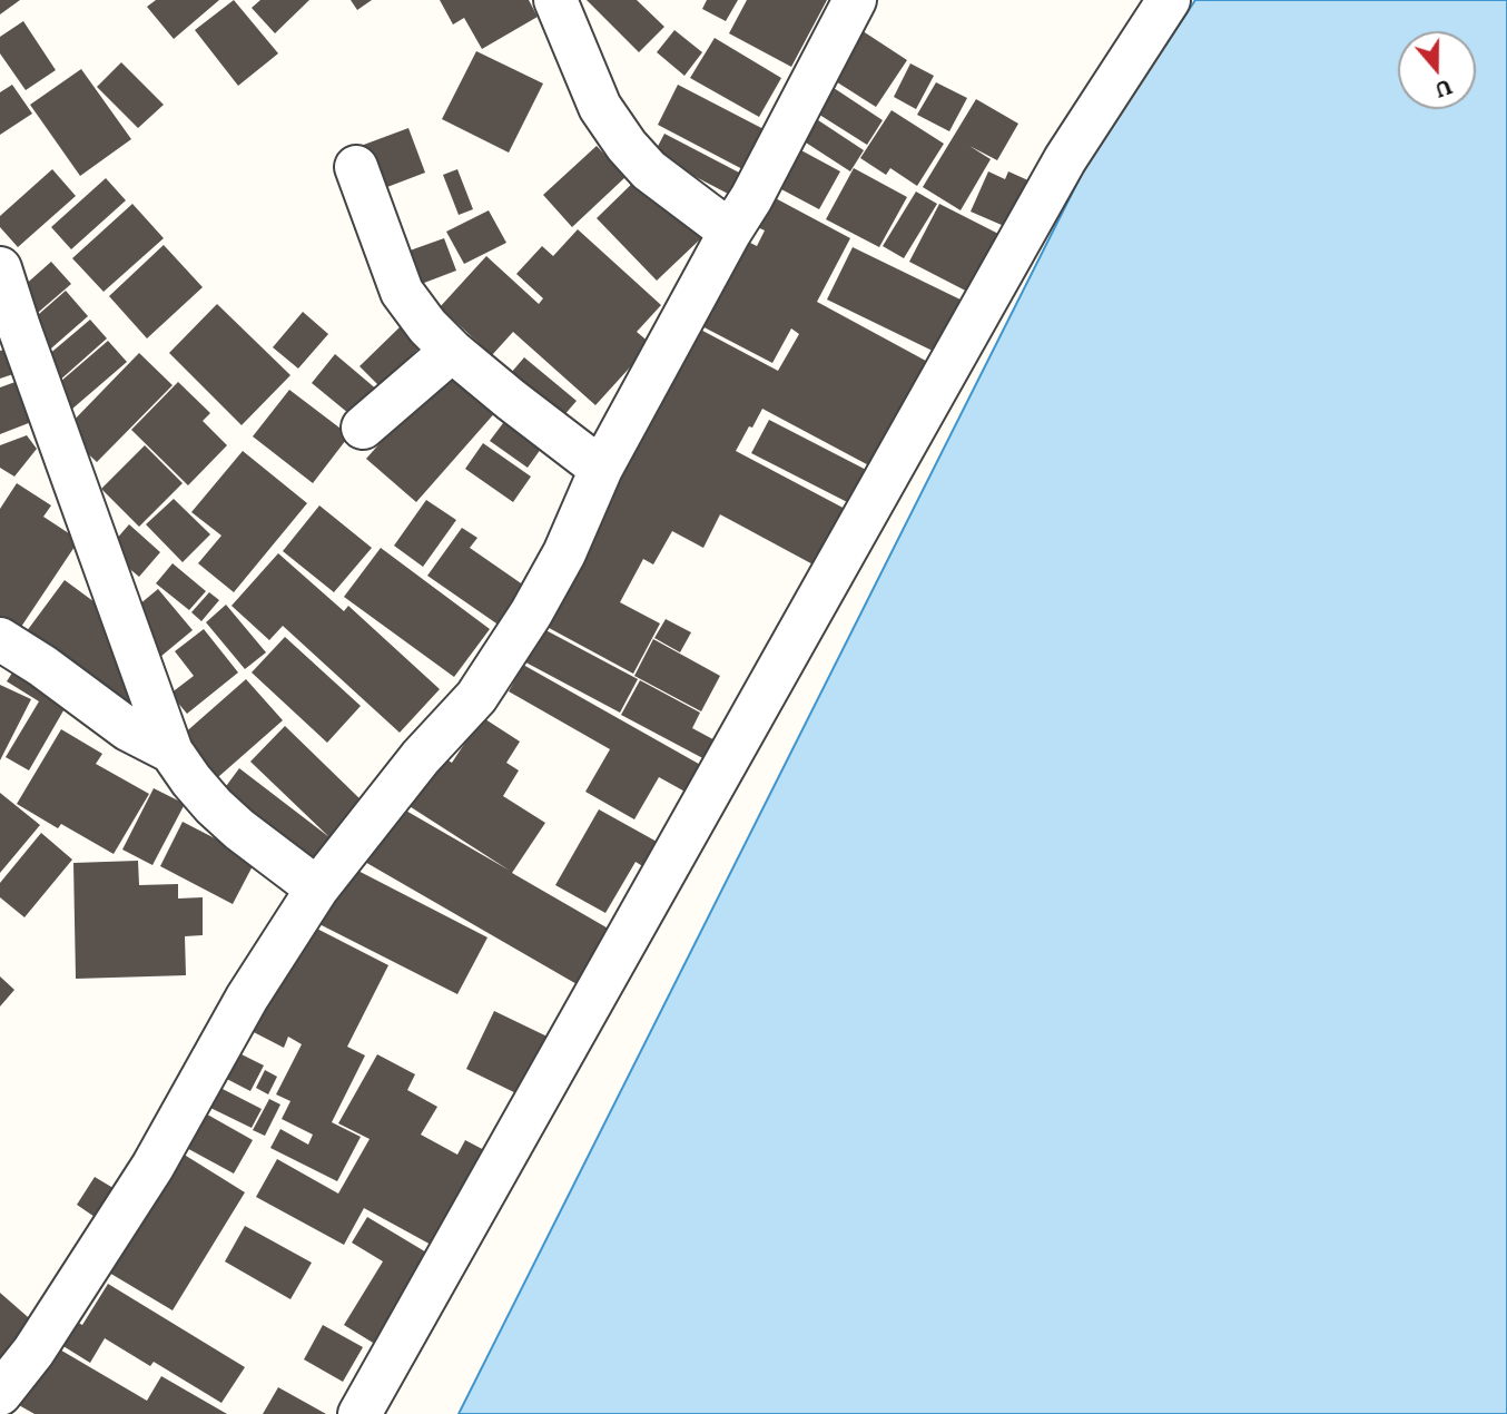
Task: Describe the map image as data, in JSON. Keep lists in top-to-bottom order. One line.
{"north":"bottom"}
